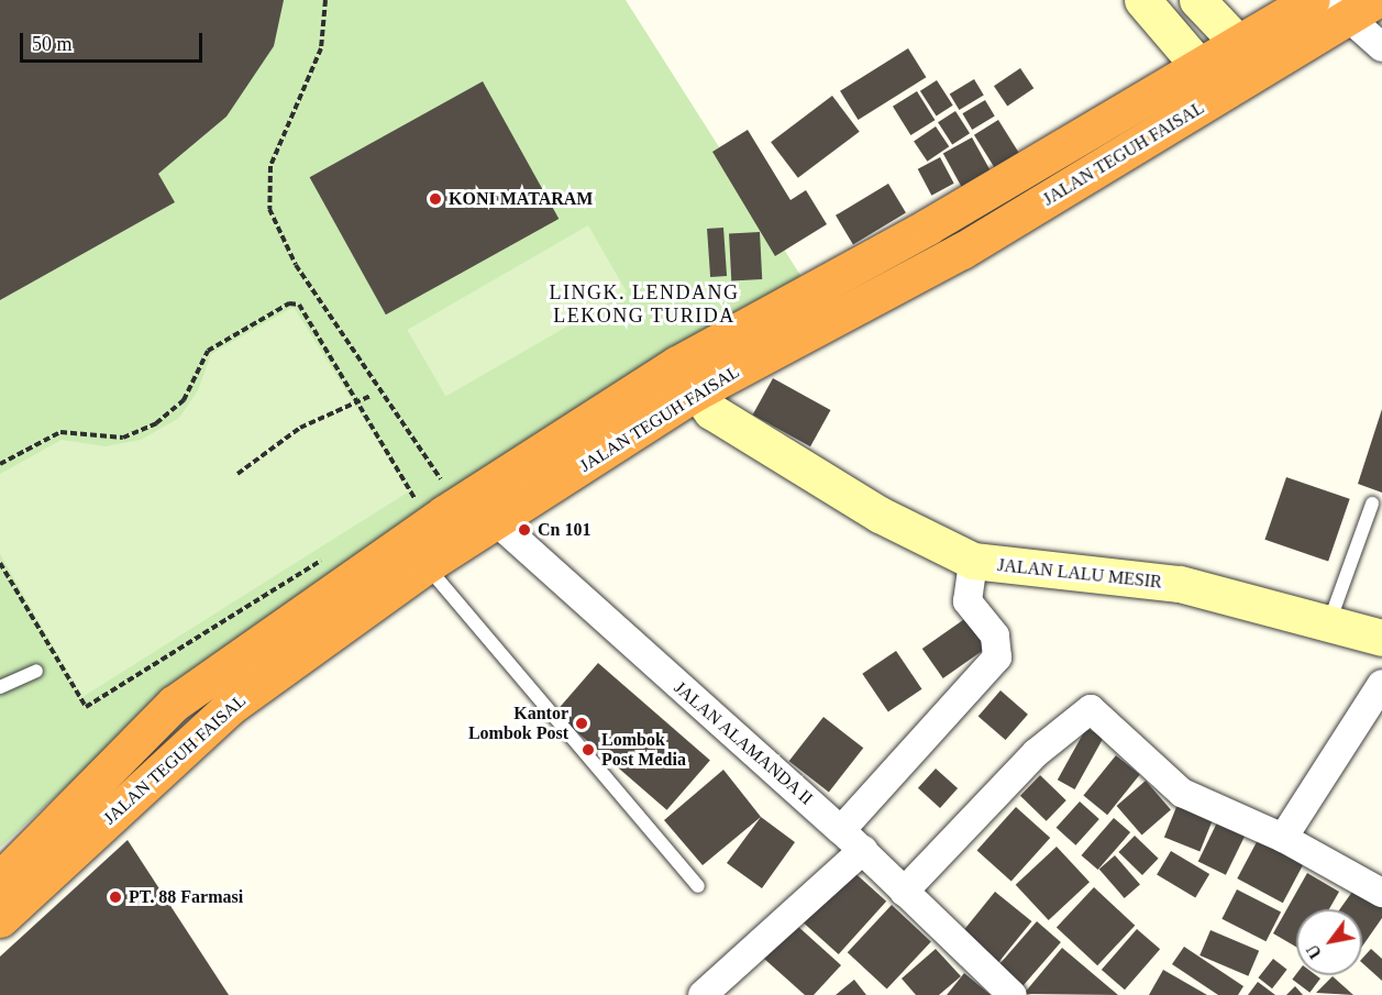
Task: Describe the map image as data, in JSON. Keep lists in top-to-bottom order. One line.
{"streets":{"highway":["JALAN TEGUH FAISAL"],"street":["JALAN LALU MESIR","JALAN ALAMANDA II"]},"crossings":[["JALAN TEGUH FAISAL","JALAN LALU MESIR"],["JALAN TEGUH FAISAL","JALAN ALAMANDA II"]],"districts":["LINGK. LENDANG LEKONG TURIDA"],"places":["KONI MATARAM","Cn 101","Kantor Lombok Post","Lombok Post Media","PT. 88 Farmasi"],"scale_bar":"50 m","north":"bottom left"}
